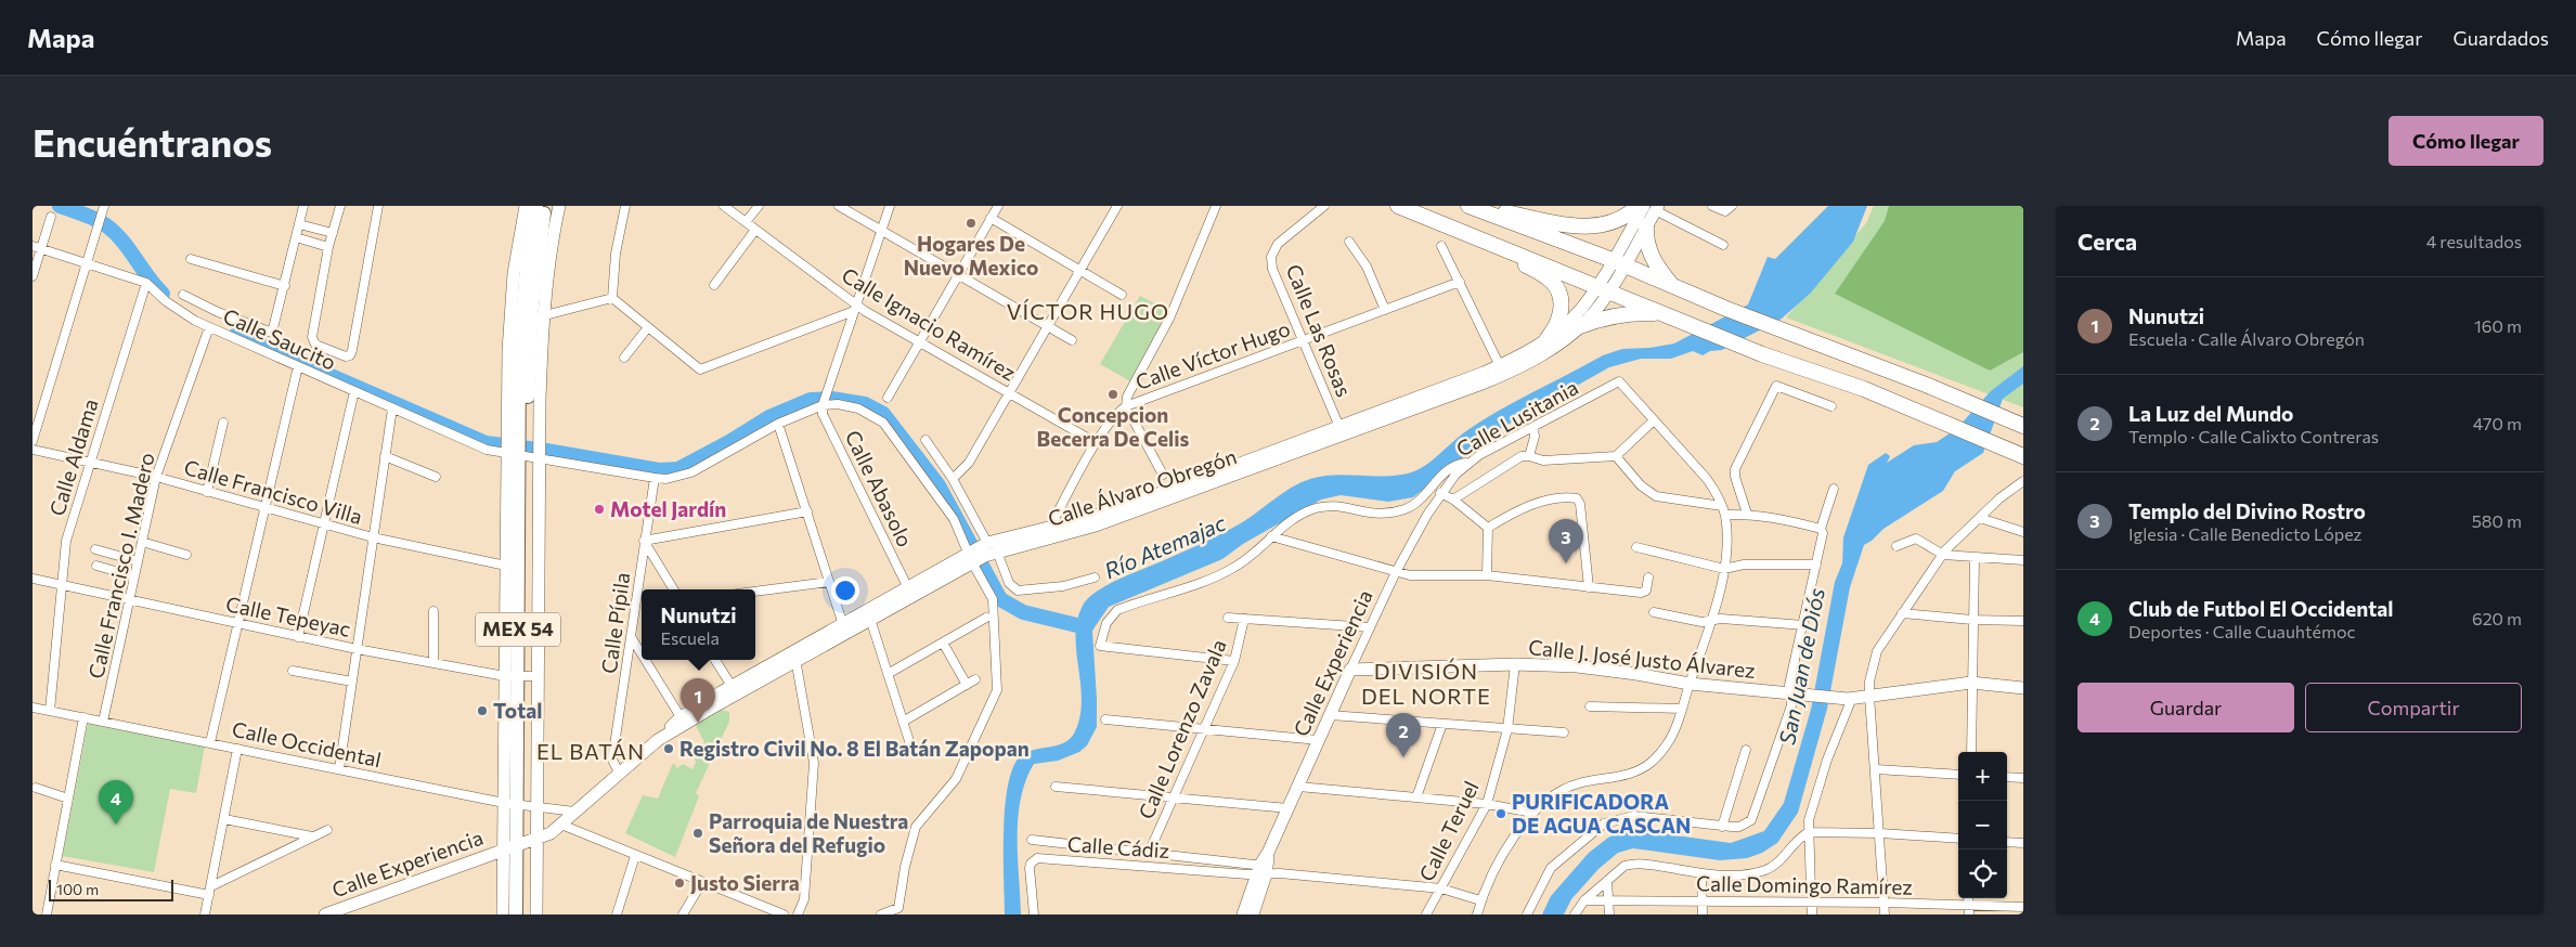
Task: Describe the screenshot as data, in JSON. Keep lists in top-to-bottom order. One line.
{"streets":{"main road":["MEX 54"],"street":["Calle Ignacio Ramírez","Calle Las Rosas","Calle Saucito","Calle Víctor Hugo","Calle Lusitania","Calle Aldama","Calle Álvaro Obregón","Calle Abasolo","Calle Francisco Villa","Calle Francisco I. Madero","Calle Tepeyac","Calle Pípila","Calle J. José Justo Álvarez","Calle Experiencia","Calle Lorenzo Zavala","Calle Occidental","Calle Teruel","Calle Cádiz","Calle Domingo Ramírez"]},"crossings":[["Calle Ignacio Ramírez","Calle Víctor Hugo"],["Calle Las Rosas","Calle Víctor Hugo"],["Calle Las Rosas","Calle Álvaro Obregón"],["Calle Saucito","Calle Aldama"],["Calle Saucito","Calle Abasolo"],["Calle Saucito","Calle Francisco I. Madero"],["Calle Saucito","Calle Pípila"],["Calle Saucito","MEX 54"],["Calle Víctor Hugo","Calle Álvaro Obregón"],["Calle Lusitania","Calle Experiencia"],["Calle Aldama","Calle Francisco Villa"],["Calle Aldama","Calle Tepeyac"],["Calle Aldama","Calle Occidental"],["Calle Álvaro Obregón","Calle Abasolo"],["Calle Álvaro Obregón","Calle Pípila"],["Calle Álvaro Obregón","MEX 54"],["Calle Álvaro Obregón","Calle Experiencia"],["Calle Álvaro Obregón","Calle Occidental"],["Calle Francisco Villa","Calle Francisco I. Madero"],["Calle Francisco I. Madero","Calle Tepeyac"],["Calle Francisco I. Madero","Calle Occidental"],["Calle Tepeyac","MEX 54"],["MEX 54","Calle Experiencia"],["MEX 54","Calle Occidental"],["Calle J. José Justo Álvarez","Calle Experiencia"],["Calle J. José Justo Álvarez","Calle Teruel"],["Calle Experiencia","Calle Cádiz"]],"districts":["VÍCTOR HUGO","DIVISIÓN DEL NORTE","EL BATÁN"],"water":["Río Atemajac","San Juan de Diós"],"places":["Hogares De Nuevo Mexico","Concepcion Becerra De Celis","Motel Jardín","Total","Registro Civil No. 8 El Batán Zapopan","PURIFICADORA DE AGUA CASCAN","Parroquia de Nuestra Señora del Refugio","Justo Sierra"],"scale_bar":"100 m","page":{"header":"Mapa","nav":["Mapa","Cómo llegar","Guardados"],"buttons":["Cómo llegar",["Guardar","Compartir"]],"title":"Encuéntranos","heading":["Cerca","4 resultados"],"list":[{"mark":"1","name":"Nunutzi","note":"Escuela · Calle Álvaro Obregón","value":"160 m"},{"mark":"2","name":"La Luz del Mundo","note":"Templo · Calle Calixto Contreras","value":"470 m"},{"mark":"3","name":"Templo del Divino Rostro","note":"Iglesia · Calle Benedicto López","value":"580 m"},{"mark":"4","name":"Club de Futbol El Occidental","note":"Deportes · Calle Cuauhtémoc","value":"620 m"}],"pins":["3","1","2","4"],"popup":["Nunutzi","Escuela"],"map_buttons":["+","−"],"scale":"100 m"}}
